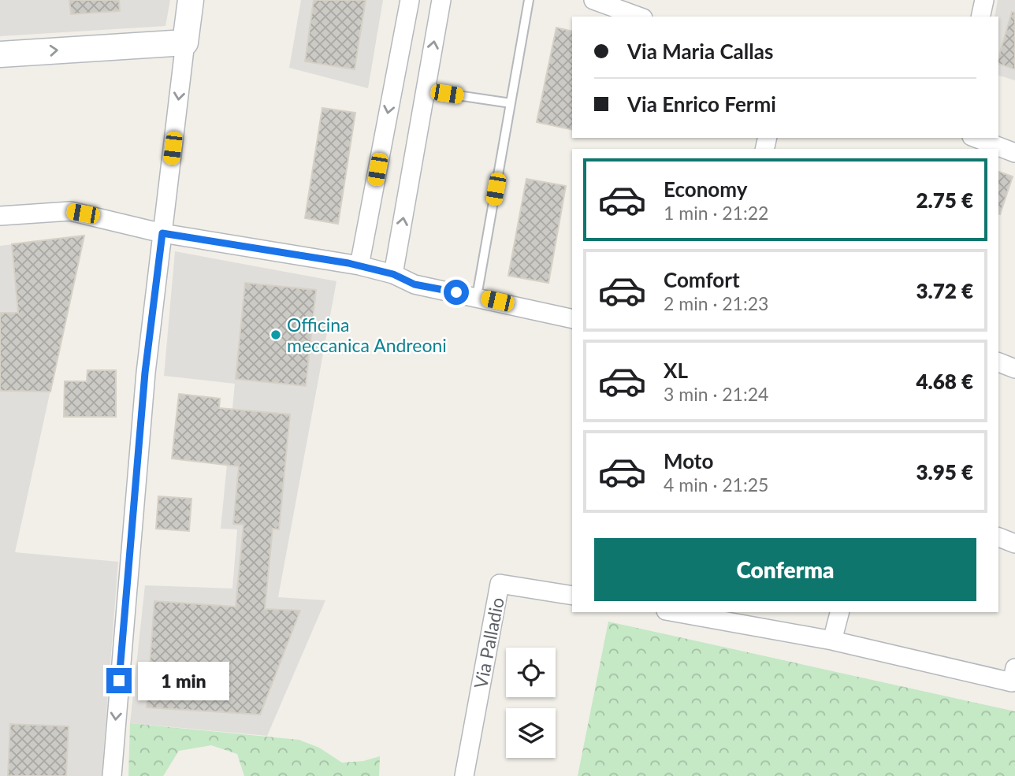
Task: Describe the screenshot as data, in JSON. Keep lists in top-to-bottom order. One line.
{"streets":{"street":["Via Palladio"]},"places":["Officina meccanica Andreoni"],"page":{"banner":["Via Maria Callas","Via Enrico Fermi"],"list":[{"name":"Economy","note":"1 min · 21:22","value":"2.75 €"},{"name":"Comfort","note":"2 min · 21:23","value":"3.72 €"},{"name":"XL","note":"3 min · 21:24","value":"4.68 €"},{"name":"Moto","note":"4 min · 21:25","value":"3.95 €"}],"buttons":"Conferma","bubble":"1 min"}}
